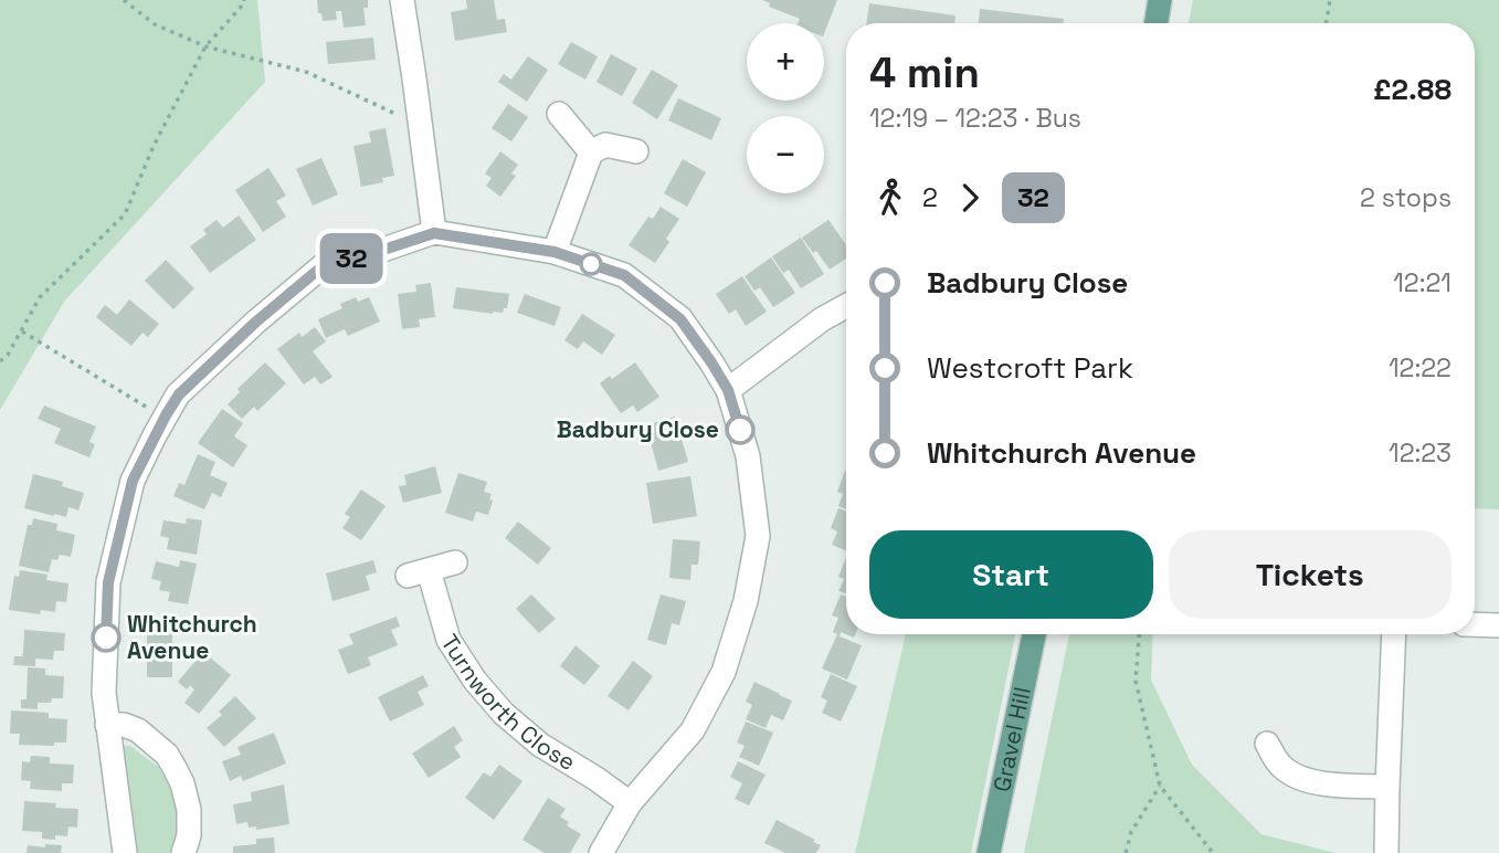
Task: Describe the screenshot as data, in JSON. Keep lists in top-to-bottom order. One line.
{"streets":{"main road":["Gravel Hill"],"street":["Turnworth Close"]},"places":["Badbury Close","Whitchurch Avenue"],"lines":["bus line 32"],"page":{"on_map":"32","map_buttons":["+","−"],"heading":["4 min","12:19 – 12:23 · Bus","£2.88"],"legs":["2","32","2 stops"],"list":[{"name":"Badbury Close","value":"12:21"},{"name":"Westcroft Park","value":"12:22"},{"name":"Whitchurch Avenue","value":"12:23"}],"buttons":["Start","Tickets"]}}
